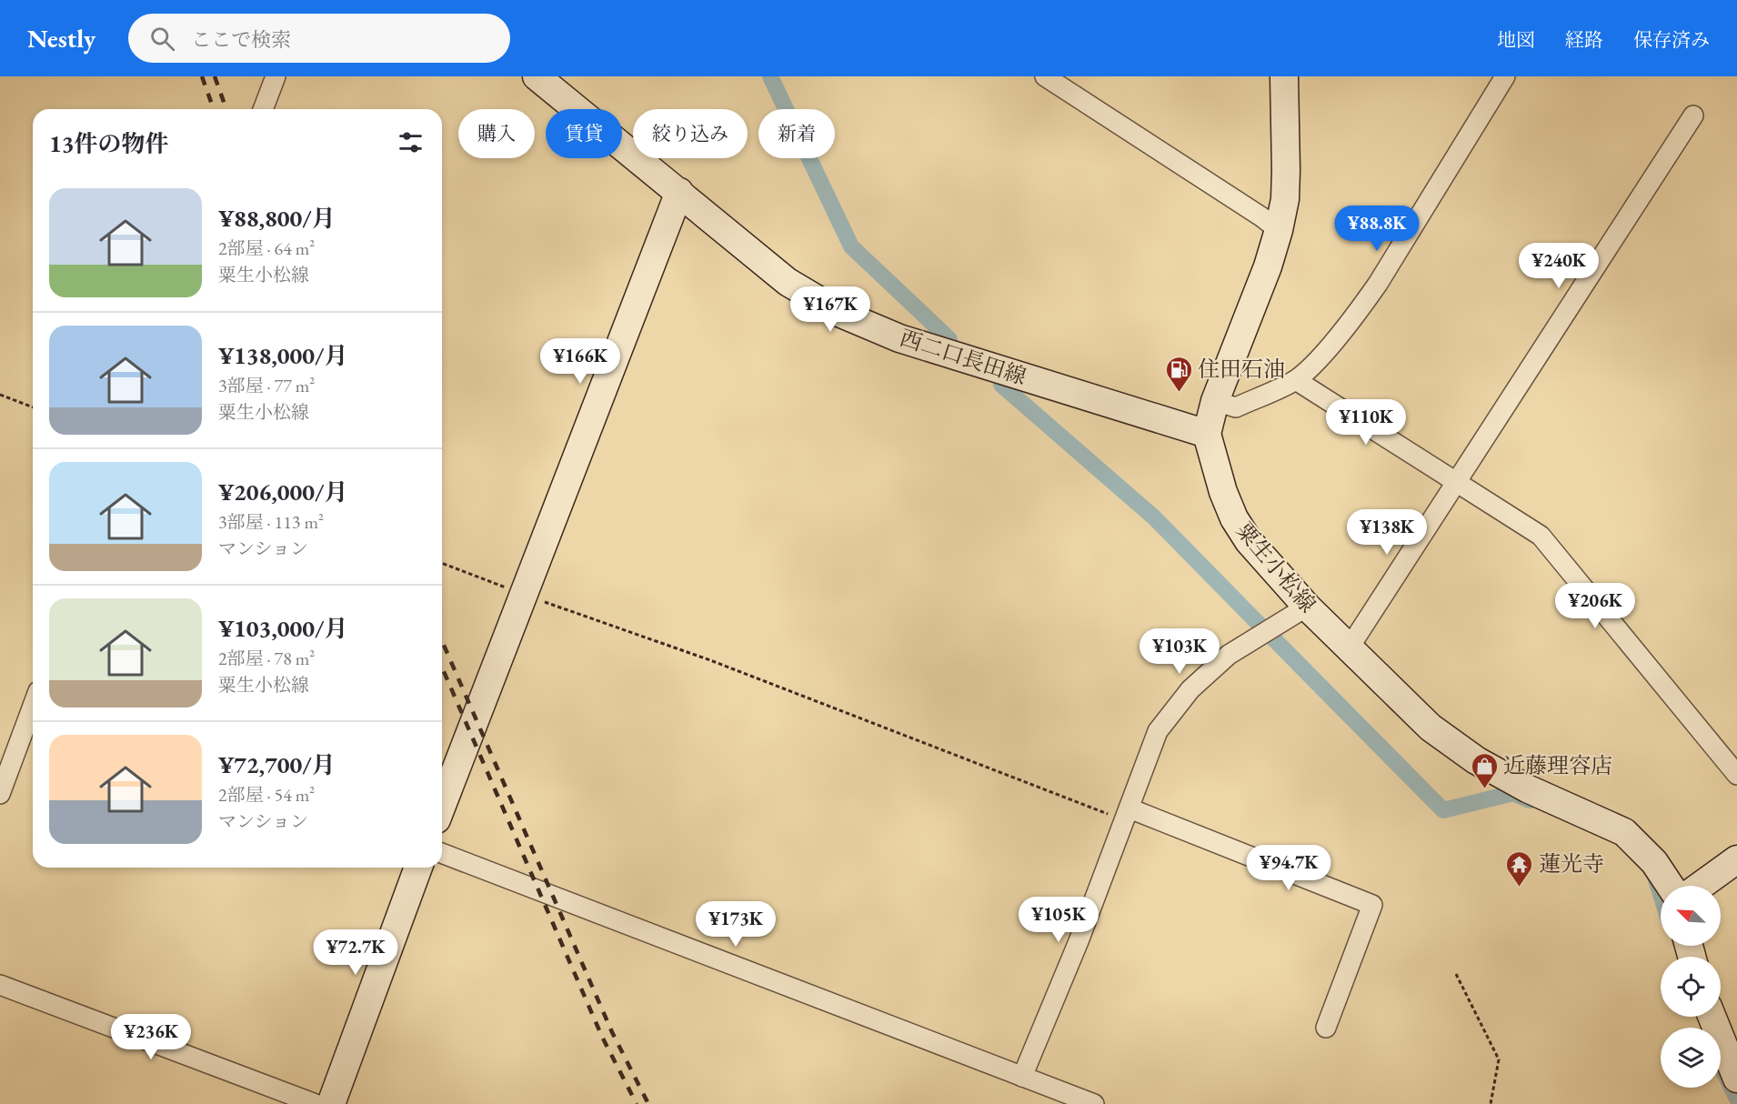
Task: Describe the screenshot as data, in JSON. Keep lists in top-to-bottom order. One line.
{"streets":{"main road":["西二口長田線","粟生小松線"]},"crossings":[["西二口長田線","粟生小松線"]],"places":{"fuel station":["住田石油"],"shop":["近藤理容店"],"temple":["蓮光寺"]},"north":"top left","page":{"header":"Nestly","search":"ここで検索","nav":["地図","経路","保存済み"],"chip":["購入","賃貸","絞り込み","新着"],"heading":"13件の物件","list":[{"name":"¥88,800/月","note":"2部屋 · 64 m² · 粟生小松線"},{"name":"¥138,000/月","note":"3部屋 · 77 m² · 粟生小松線"},{"name":"¥206,000/月","note":"3部屋 · 113 m² · マンション"},{"name":"¥103,000/月","note":"2部屋 · 78 m² · 粟生小松線"},{"name":"¥72,700/月","note":"2部屋 · 54 m² · マンション"}],"price":["¥88.8K","¥240K","¥167K","¥166K","¥110K","¥138K","¥206K","¥103K","¥94.7K","¥105K","¥173K","¥72.7K","¥236K"]}}
